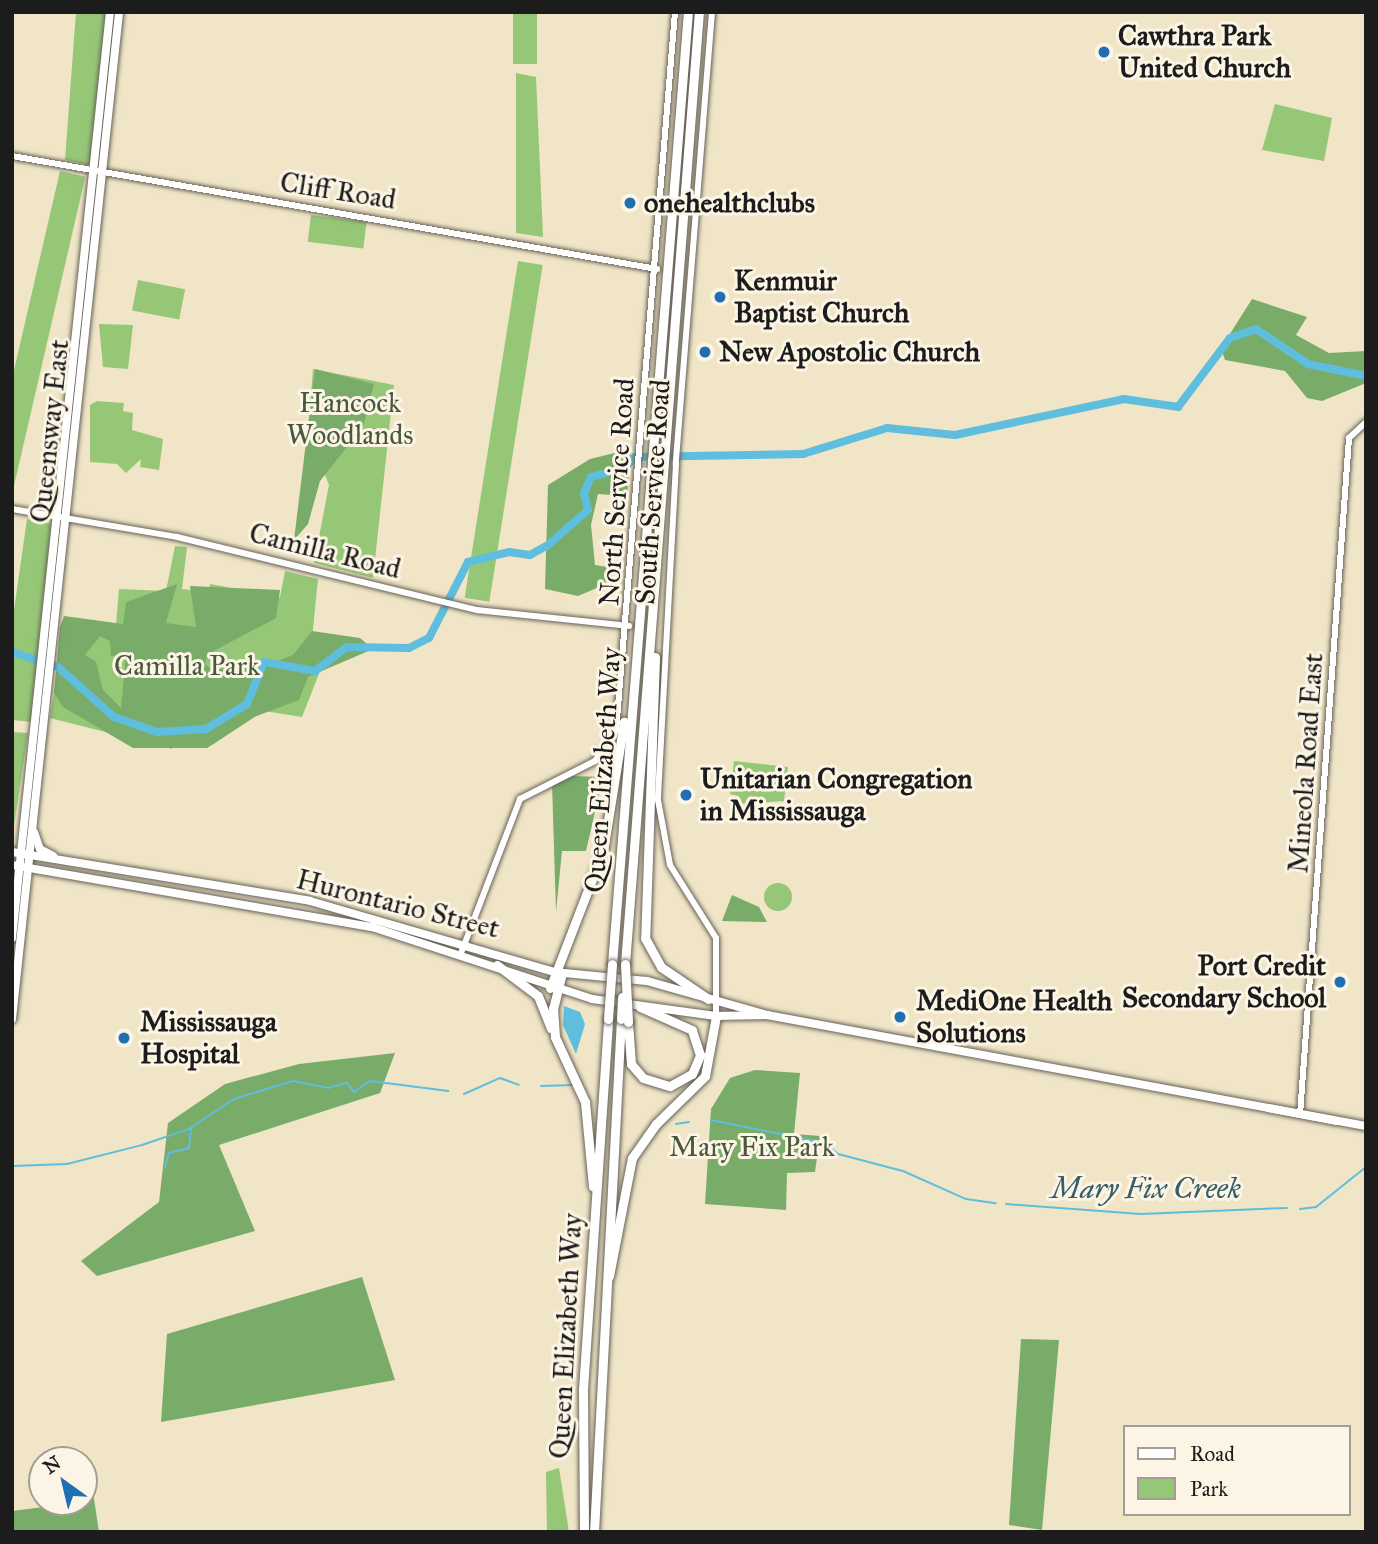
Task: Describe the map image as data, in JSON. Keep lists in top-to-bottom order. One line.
{"streets":{"highway":["Queen Elizabeth Way"],"main road":["Queensway East","Hurontario Street"],"street":["Cliff Road","North Service Road","South Service Road","Camilla Road","Mineola Road East"]},"crossings":[["Cliff Road","Queensway East"],["Cliff Road","North Service Road"],["Queensway East","Camilla Road"],["Queensway East","Hurontario Street"],["North Service Road","Camilla Road"],["North Service Road","Hurontario Street"],["South Service Road","Queen Elizabeth Way"],["South Service Road","Hurontario Street"],["Mineola Road East","Hurontario Street"]],"water":["Mary Fix Creek"],"parks":["Hancock Woodlands","Camilla Park","Mary Fix Park"],"places":["Cawthra Park United Church","onehealthclubs","Kenmuir Baptist Church","New Apostolic Church","Unitarian Congregation in Mississauga","Port Credit Secondary School","MediOne Health Solutions","Mississauga Hospital"],"legend":["Road","Park"],"north":"top left"}
